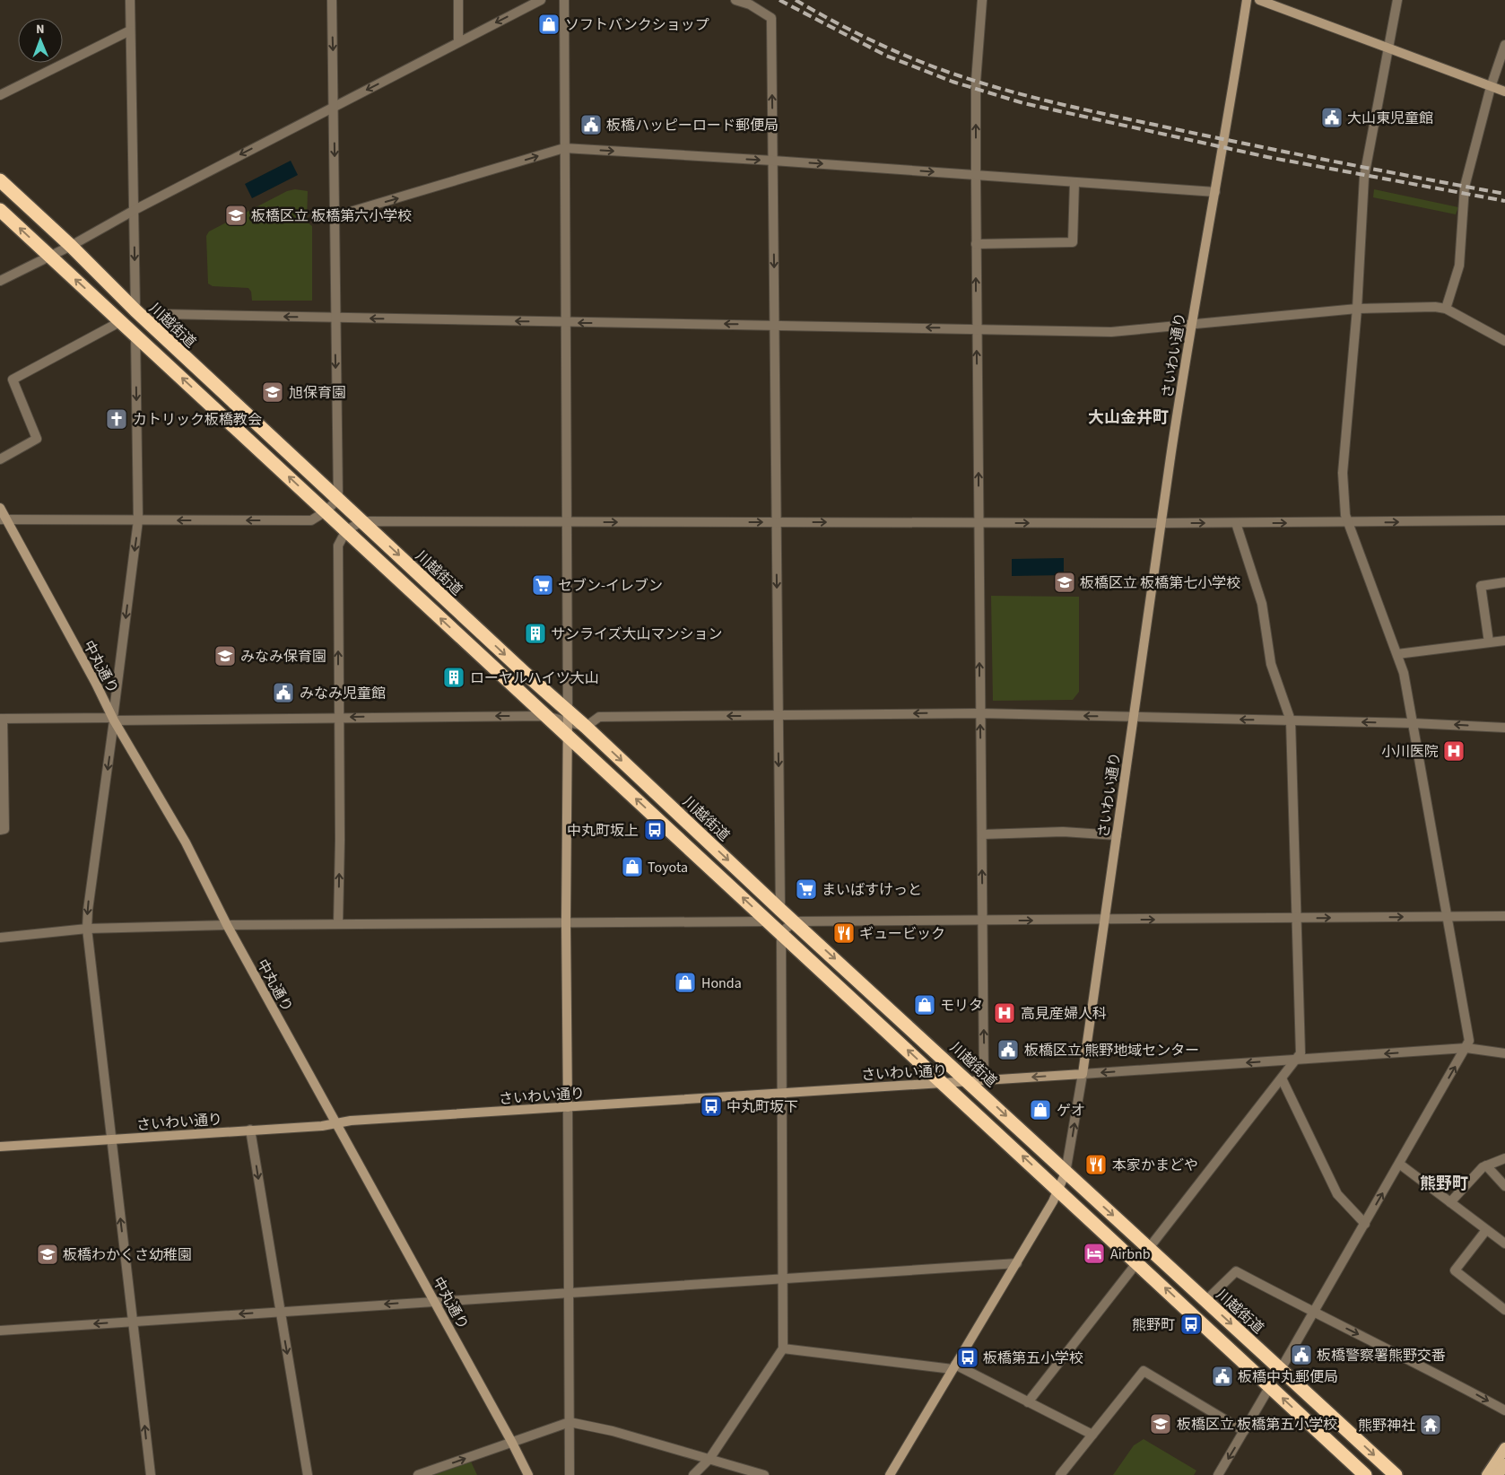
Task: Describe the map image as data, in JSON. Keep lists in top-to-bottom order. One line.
{"streets":{"highway":["川越街道"],"street":["さいわい通り","中丸通り"]},"crossings":[["川越街道","さいわい通り"],["さいわい通り","中丸通り"]],"districts":["大山金井町","熊野町"],"places":{"shop":["ソフトバンクショップ","Toyota","Honda","モリタ","ゲオ"],"public building":["大山東児童館","板橋ハッピーロード郵便局","みなみ児童館","板橋区立 熊野地域センター","板橋警察署熊野交番","板橋中丸郵便局"],"school or university":["板橋区立 板橋第六小学校","旭保育園","板橋区立 板橋第七小学校","みなみ保育園","板橋わかくさ幼稚園","板橋区立 板橋第五小学校"],"church":["カトリック板橋教会"],"supermarket":["セブン-イレブン","まいばすけっと"],"building":["サンライズ大山マンション","ローヤルハイツ大山"],"hospital":["小川医院","高見産婦人科"],"bus stop":["中丸町坂上","中丸町坂下","熊野町","板橋第五小学校"],"restaurant":["ギュービック","本家かまどや"],"hotel":["Airbnb"],"temple":["熊野神社"]},"north":"top"}
